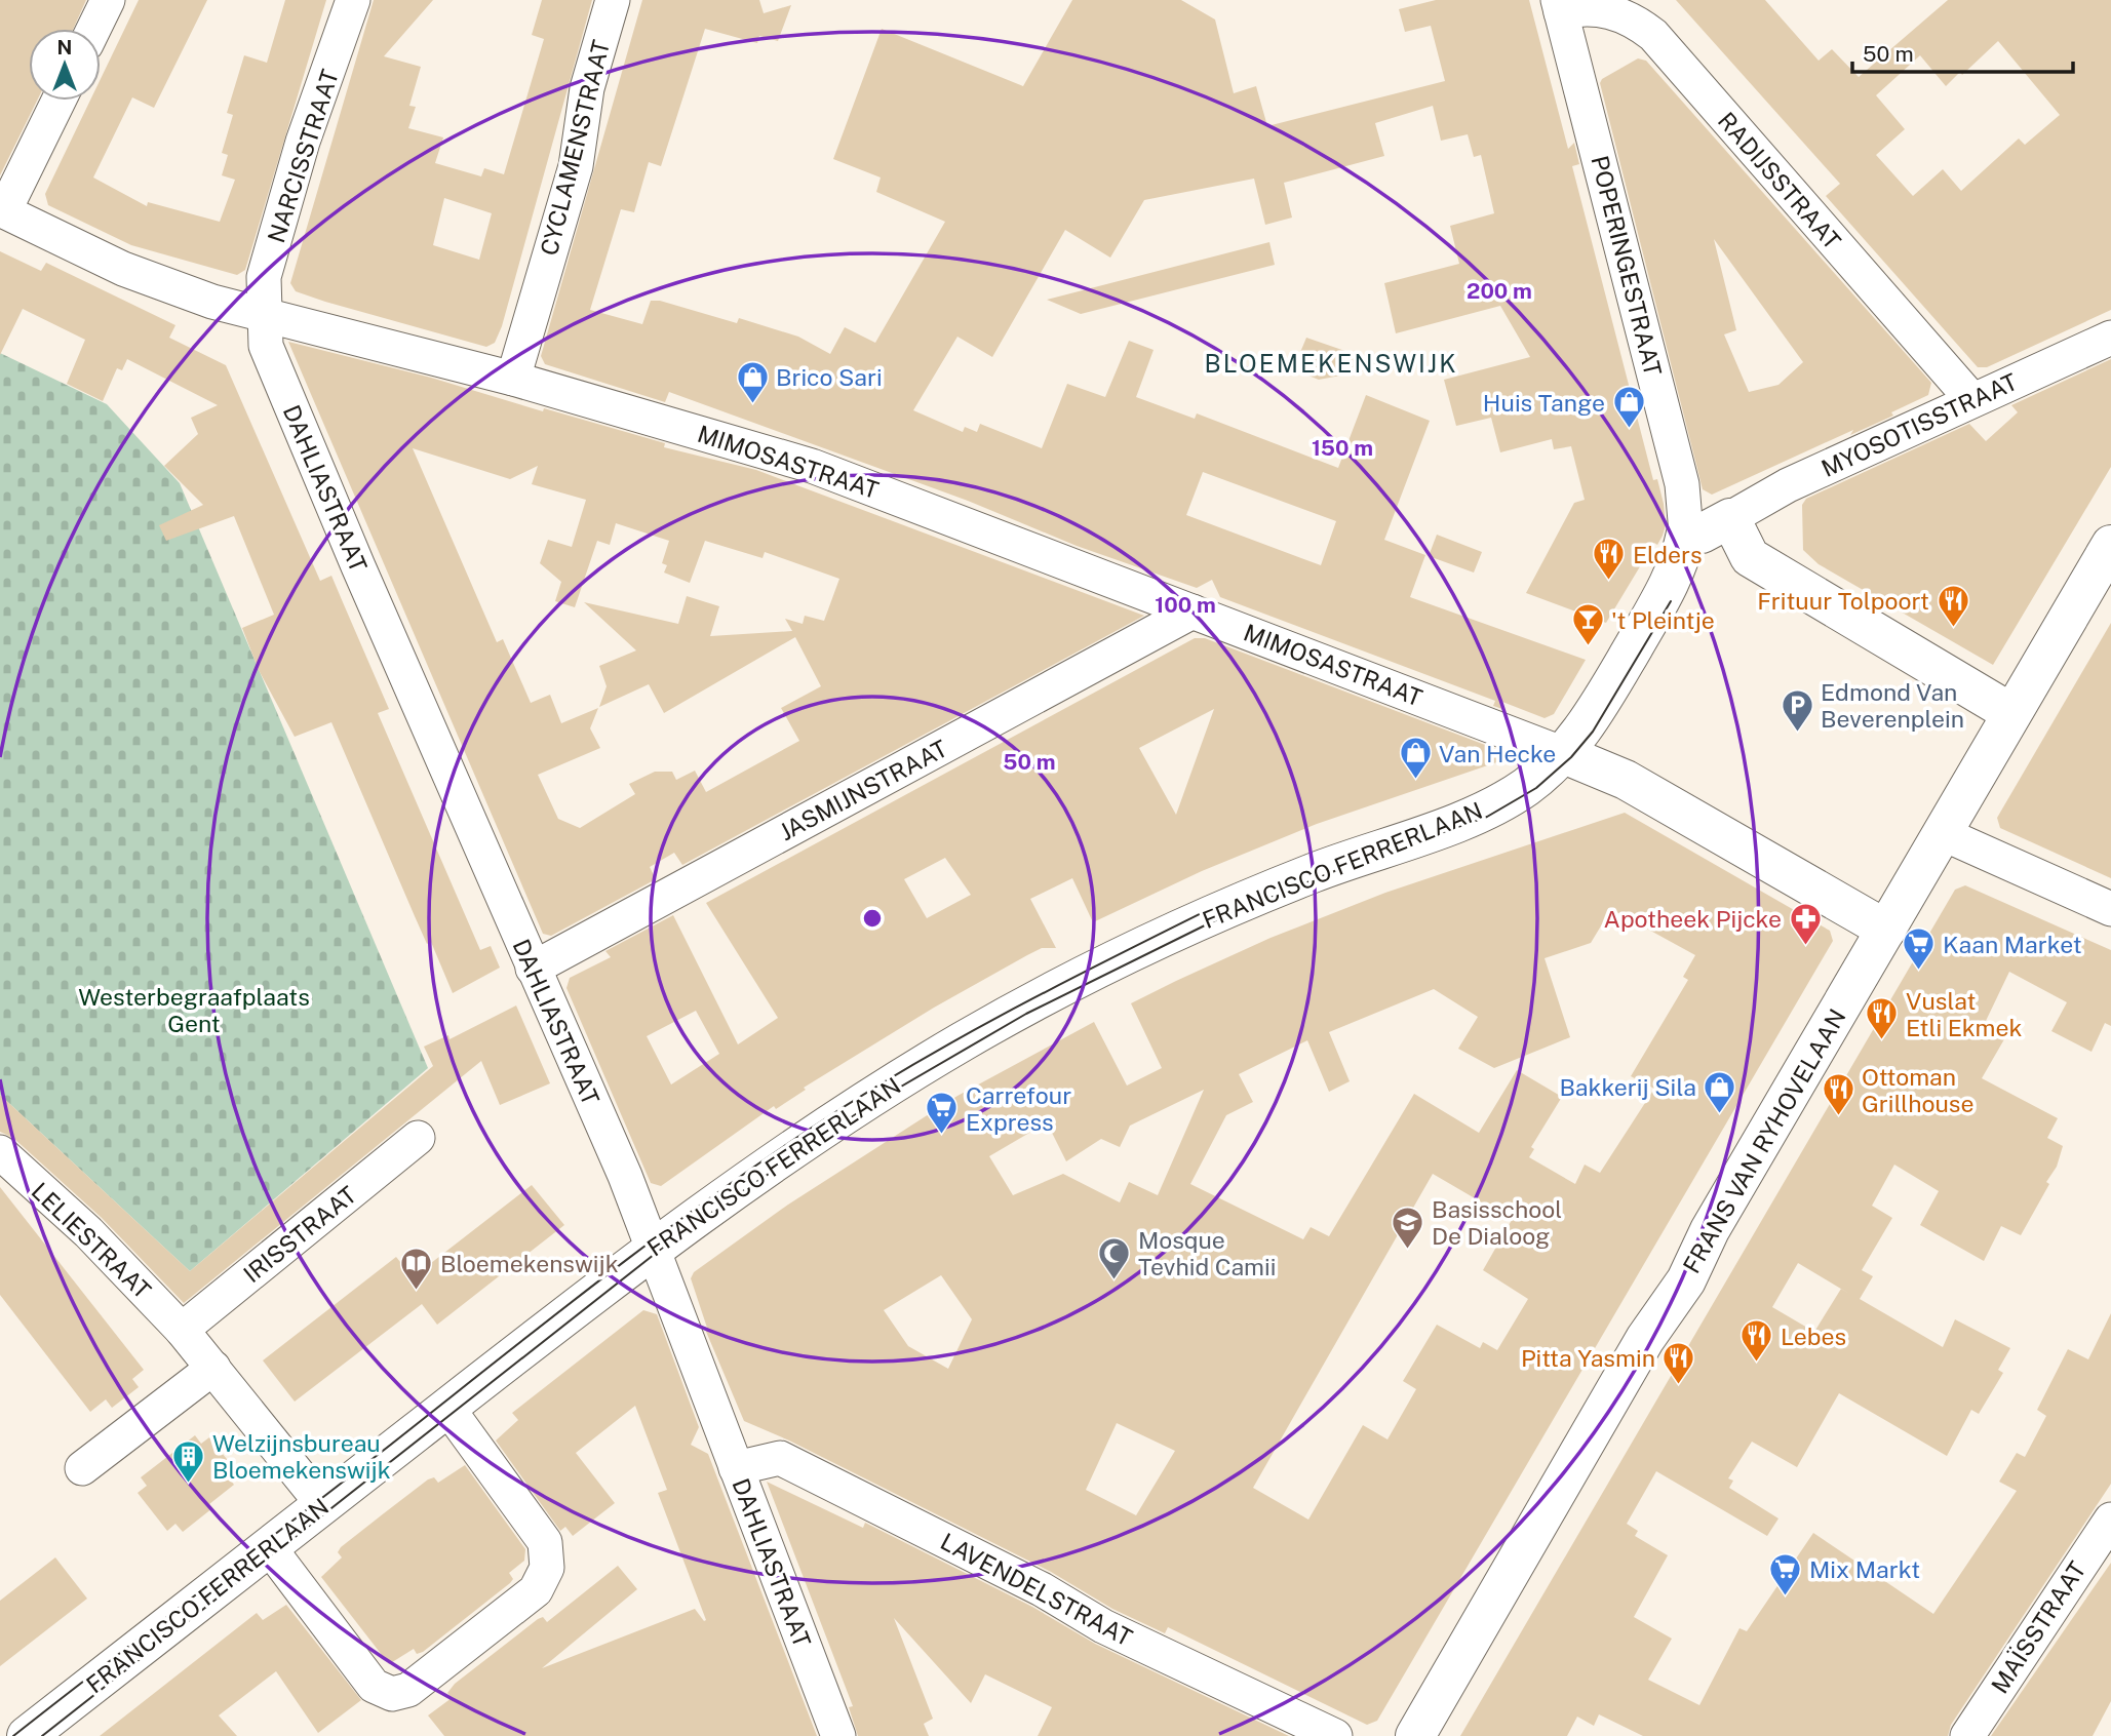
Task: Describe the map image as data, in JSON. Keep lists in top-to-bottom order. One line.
{"streets":{"street":["CYCLAMENSTRAAT","NARCISSTRAAT","RADIJSSTRAAT","POPERINGESTRAAT","MYOSOTISSTRAAT","MIMOSASTRAAT","DAHLIASTRAAT","JASMIJNSTRAAT","FRANCISCO FERRERLAAN","FRANS VAN RYHOVELAAN","IRISSTRAAT","LELIESTRAAT","LAVENDELSTRAAT","MAÏSSTRAAT"]},"crossings":[["CYCLAMENSTRAAT","MIMOSASTRAAT"],["NARCISSTRAAT","MIMOSASTRAAT"],["NARCISSTRAAT","DAHLIASTRAAT"],["RADIJSSTRAAT","POPERINGESTRAAT"],["RADIJSSTRAAT","MYOSOTISSTRAAT"],["MIMOSASTRAAT","DAHLIASTRAAT"],["MIMOSASTRAAT","JASMIJNSTRAAT"],["MIMOSASTRAAT","FRANCISCO FERRERLAAN"],["DAHLIASTRAAT","JASMIJNSTRAAT"],["DAHLIASTRAAT","FRANCISCO FERRERLAAN"],["DAHLIASTRAAT","LAVENDELSTRAAT"],["FRANCISCO FERRERLAAN","LELIESTRAAT"],["IRISSTRAAT","LELIESTRAAT"]],"districts":["BLOEMEKENSWIJK"],"parks":["Westerbegraafplaats Gent"],"places":{"shop":["Brico Sari","Huis Tange","Van Hecke","Bakkerij Sila"],"restaurant":["Elders","Frituur Tolpoort","Vuslat Etli Ekmek","Ottoman Grillhouse","Lebes","Pitta Yasmin"],"bar":["'t Pleintje"],"parking":["Edmond Van Beverenplein"],"pharmacy":["Apotheek Pijcke"],"supermarket":["Kaan Market","Carrefour Express","Mix Markt"],"school or university":["Basisschool De Dialoog"],"mosque":["Mosque Tevhid Camii"],"library":["Bloemekenswijk"],"building":["Welzijnsbureau Bloemekenswijk"]},"scale_bar":"50 m","north":"top","rings":["200 m","150 m","100 m","50 m"]}
